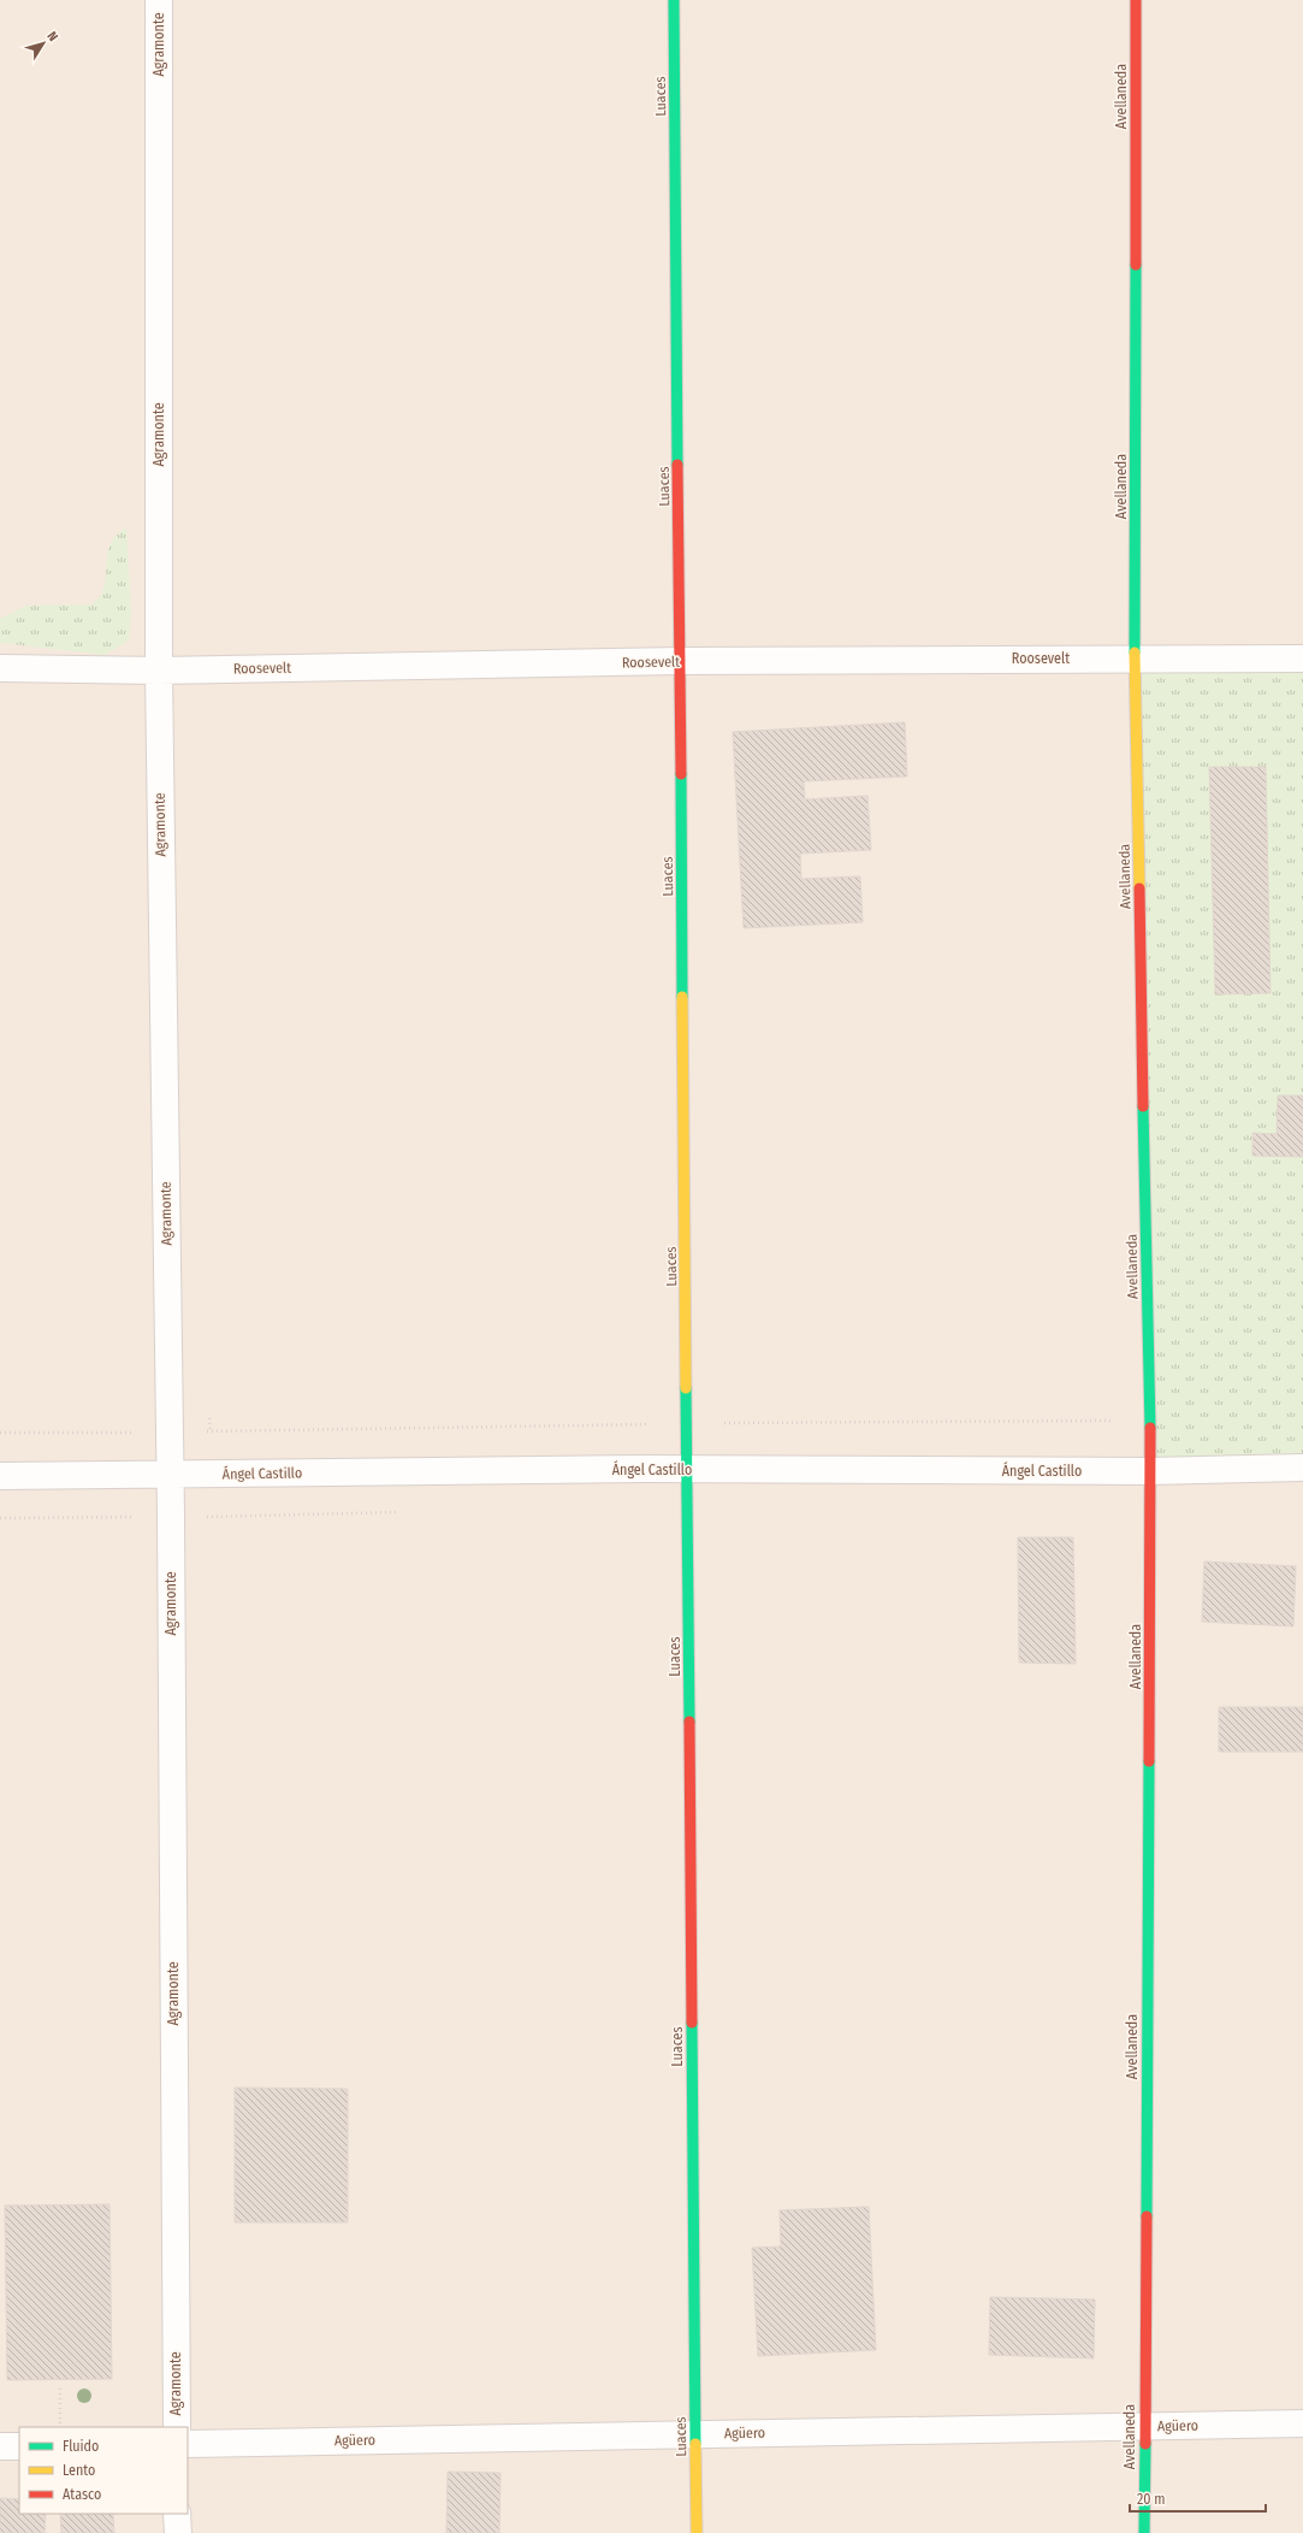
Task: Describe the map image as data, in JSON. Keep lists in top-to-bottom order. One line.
{"streets":{"street":["Agramonte","Luaces","Avellaneda","Roosevelt","Ángel Castillo","Agüero"]},"crossings":[["Agramonte","Roosevelt"],["Agramonte","Ángel Castillo"],["Luaces","Roosevelt"],["Luaces","Ángel Castillo"],["Luaces","Agüero"],["Avellaneda","Roosevelt"],["Avellaneda","Ángel Castillo"],["Avellaneda","Agüero"]],"legend":["Fluido","Lento","Atasco"],"scale_bar":"20 m","north":"top right"}
